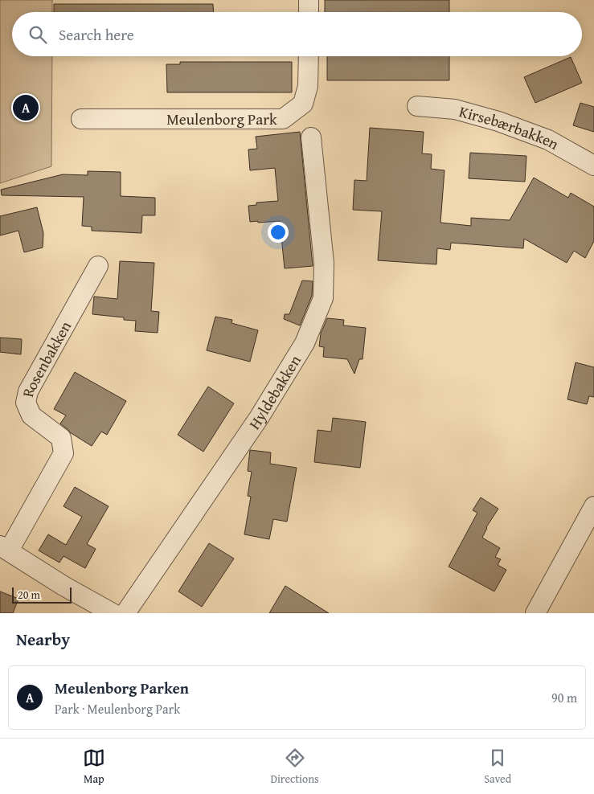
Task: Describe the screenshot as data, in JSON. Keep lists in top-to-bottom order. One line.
{"streets":{"street":["Meulenborg Park","Kirsebærbakken","Rosenbakken","Hyldebakken"]},"scale_bar":"20 m","page":{"search":"Search here","pins":"A","scale":"20 m","heading":"Nearby","list":[{"mark":"A","name":"Meulenborg Parken","note":"Park · Meulenborg Park","value":"90 m"}],"nav":["Map","Directions","Saved"]}}
